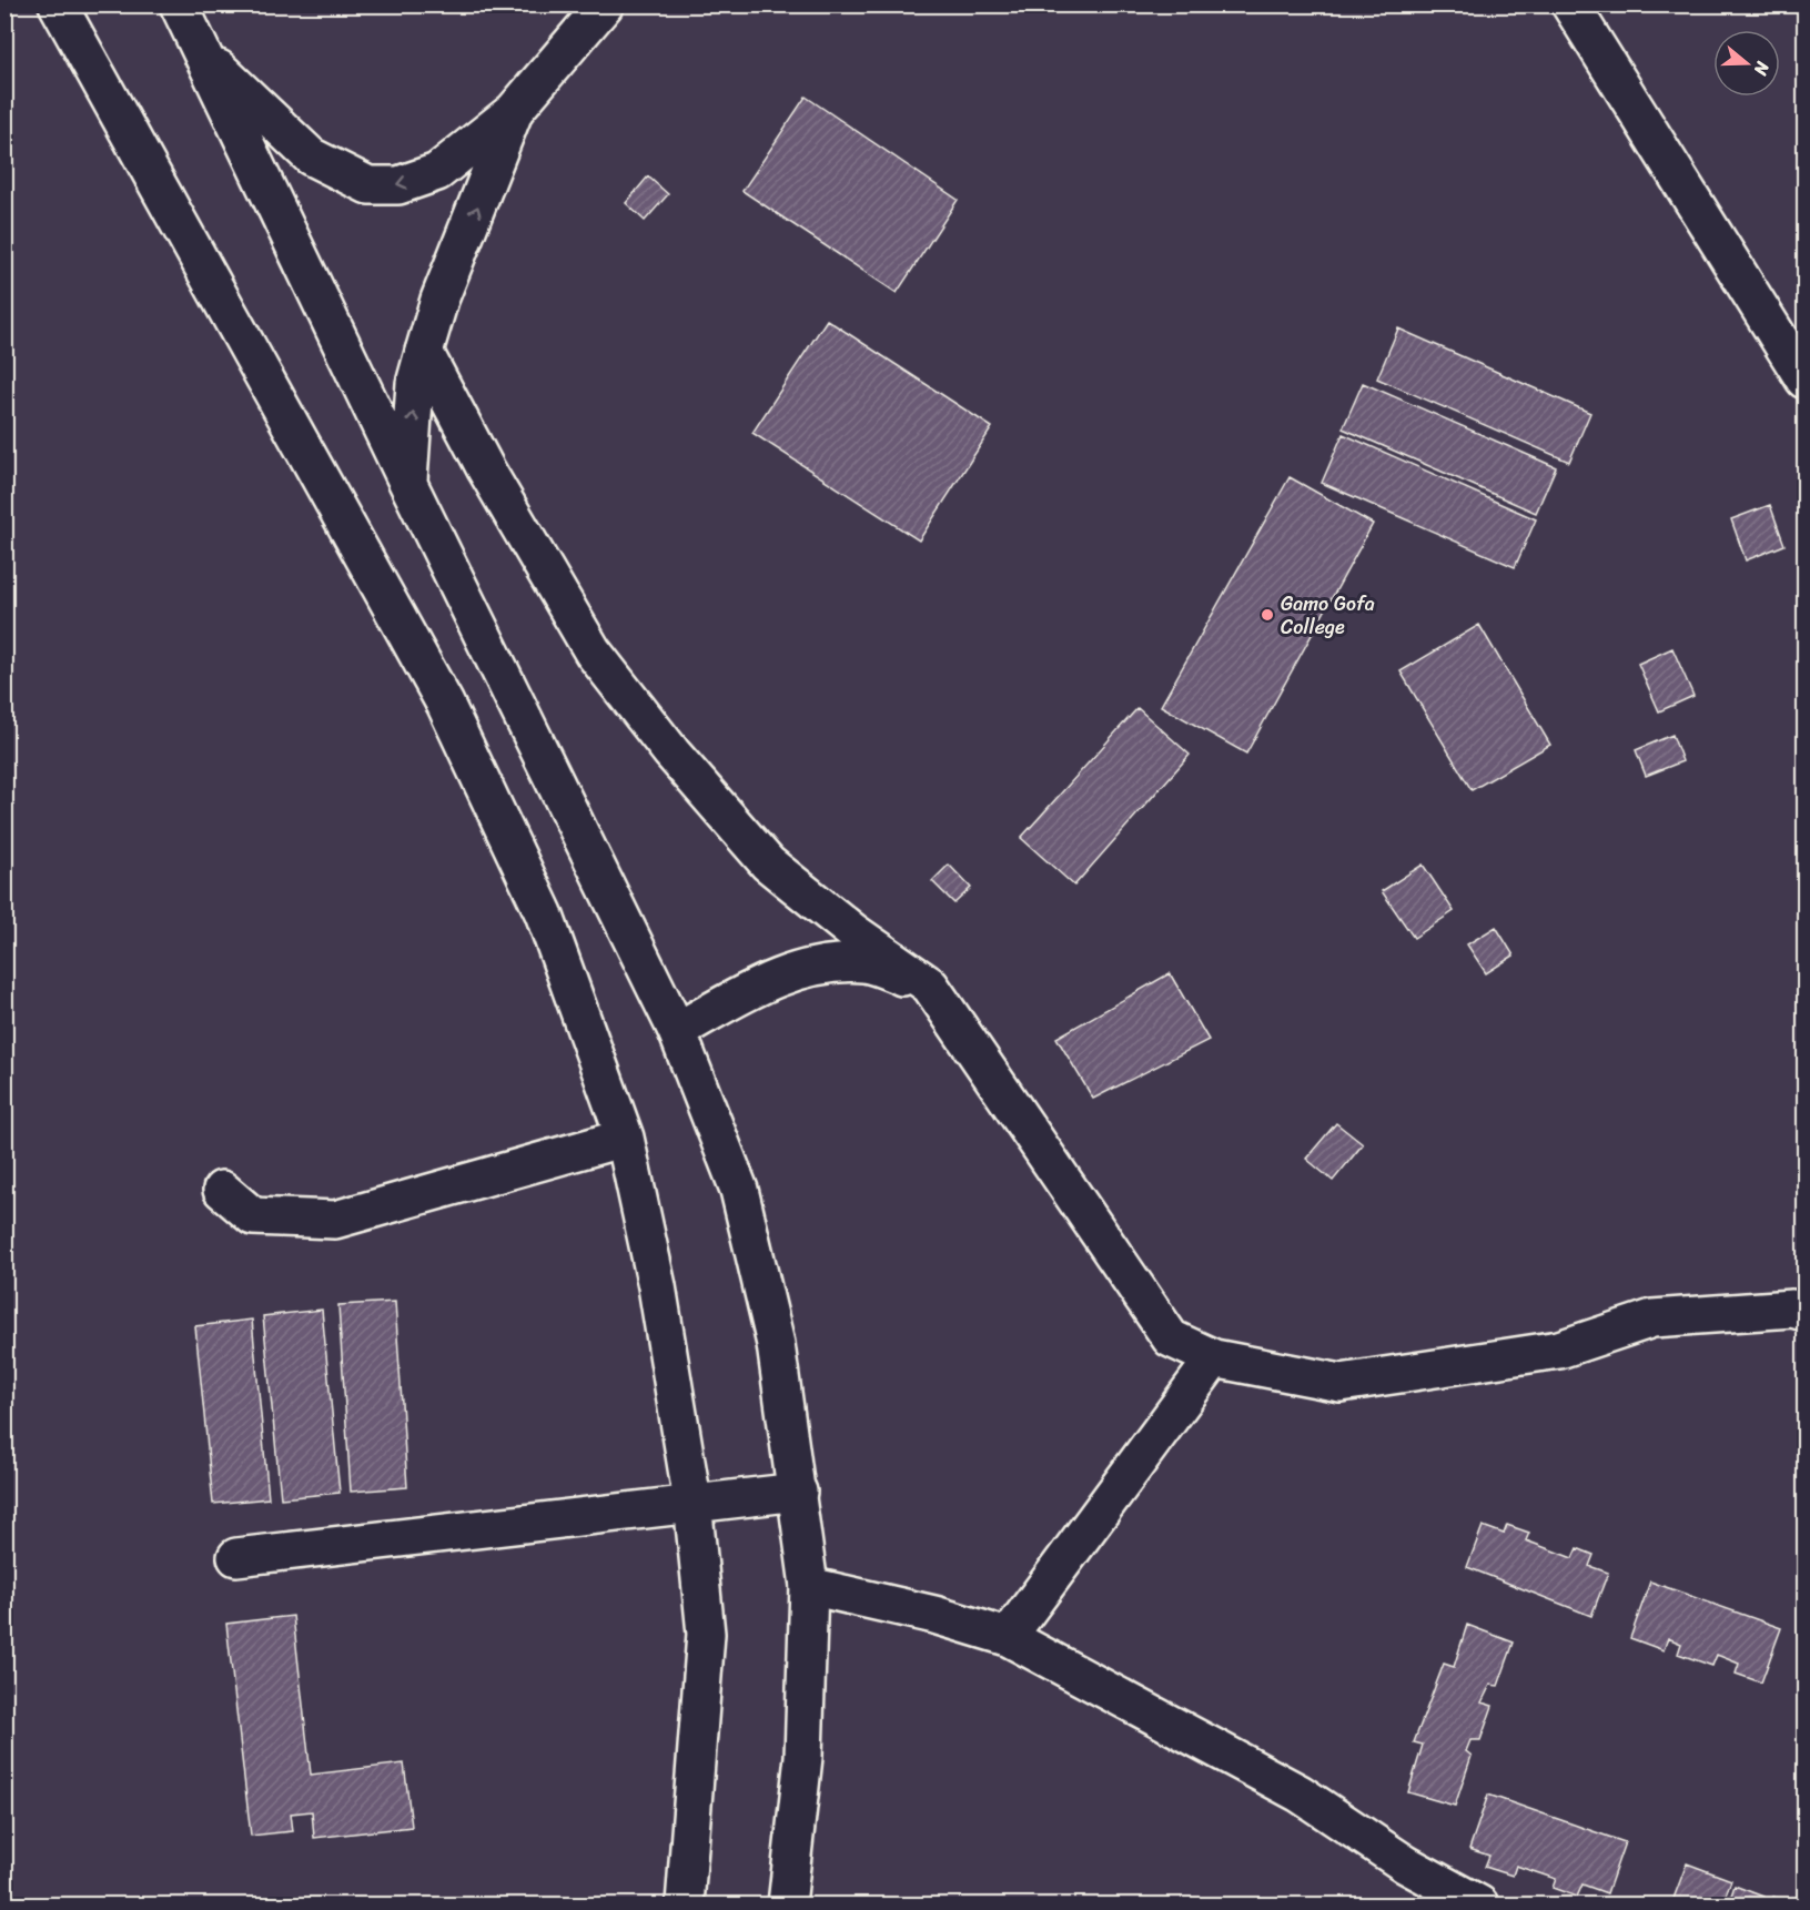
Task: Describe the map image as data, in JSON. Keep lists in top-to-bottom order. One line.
{"places":["Gamo Gofa College"],"north":"right"}
